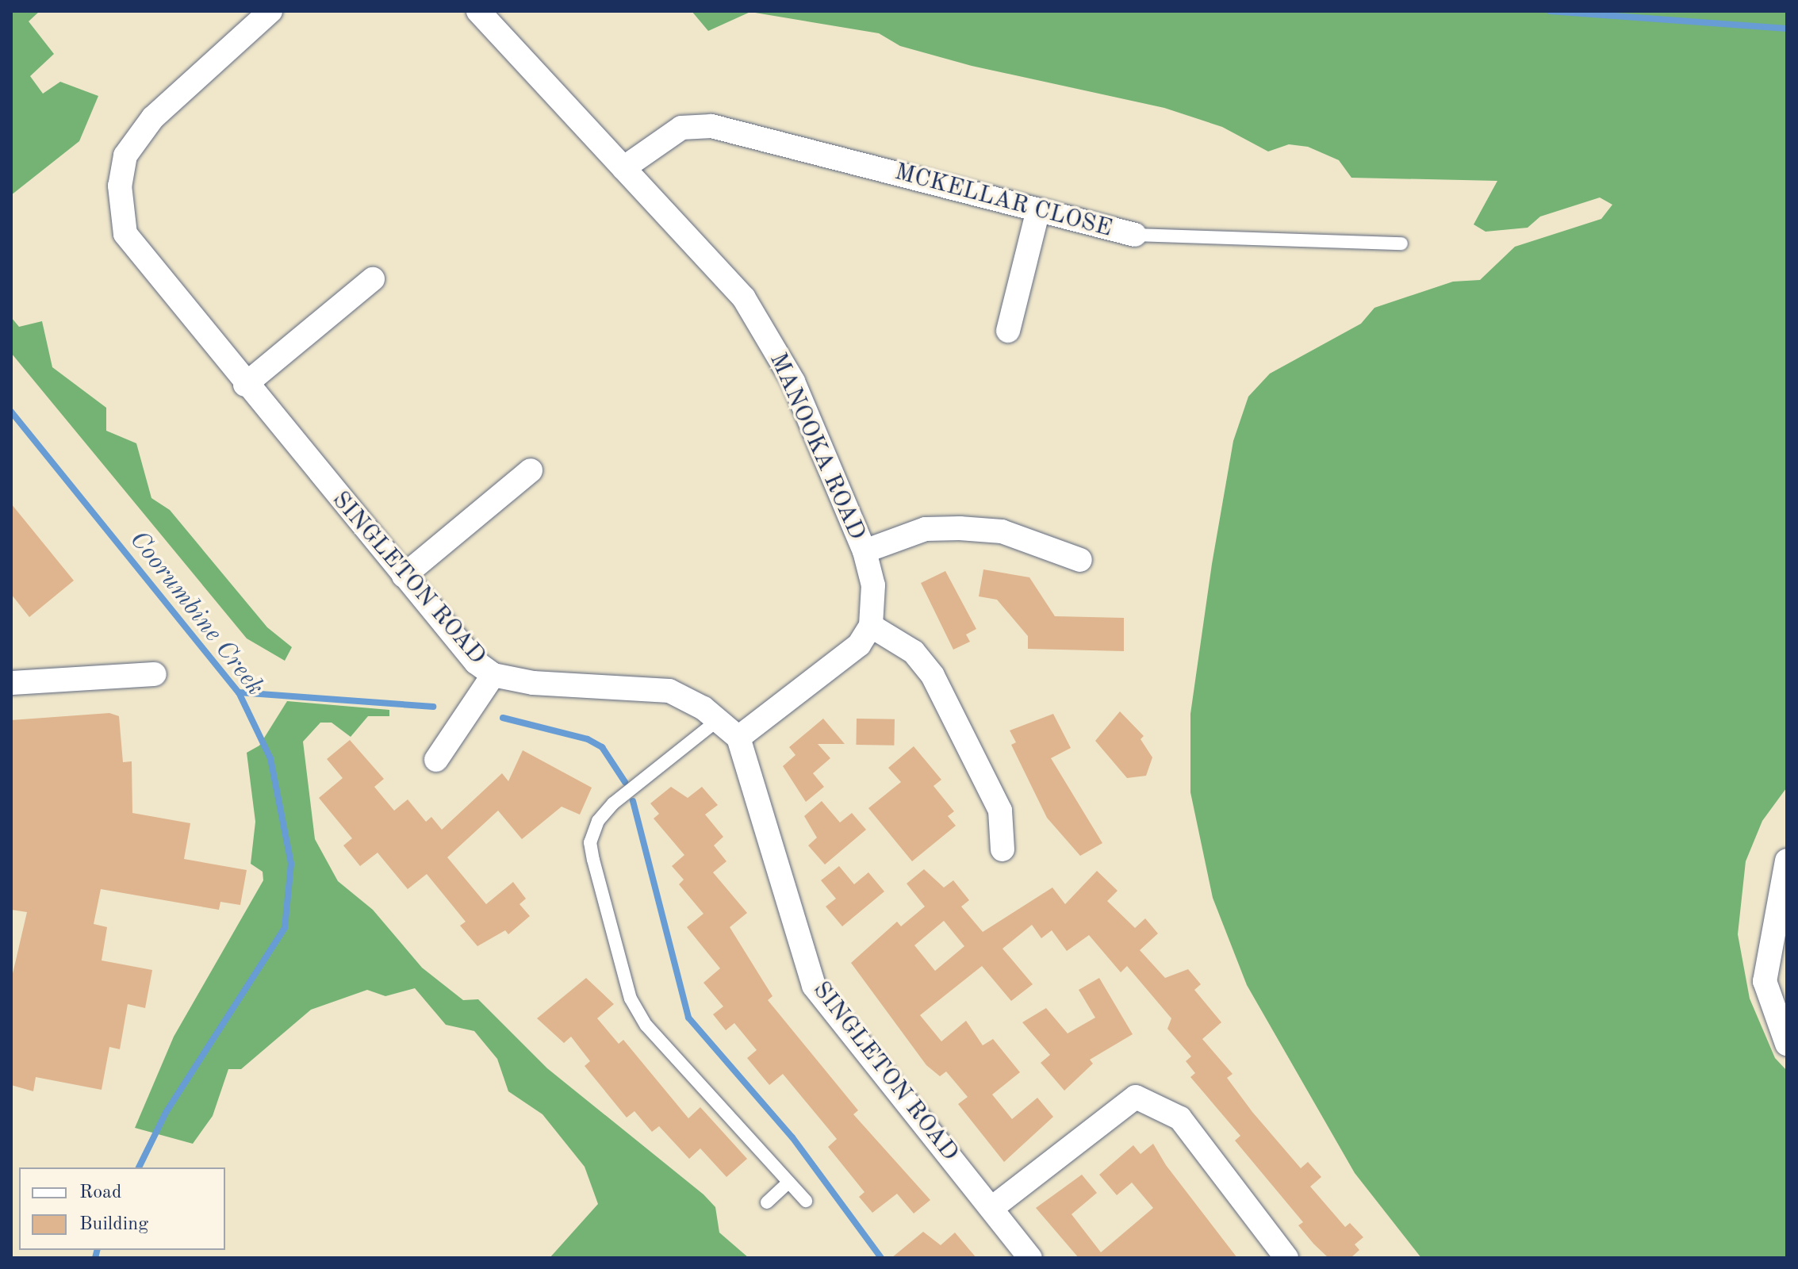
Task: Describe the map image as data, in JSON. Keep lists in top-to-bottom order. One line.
{"streets":{"street":["MCKELLAR CLOSE","MANOOKA ROAD","SINGLETON ROAD"]},"crossings":[["MCKELLAR CLOSE","MANOOKA ROAD"]],"water":["Coorumbine Creek"],"legend":["Road","Building"]}
